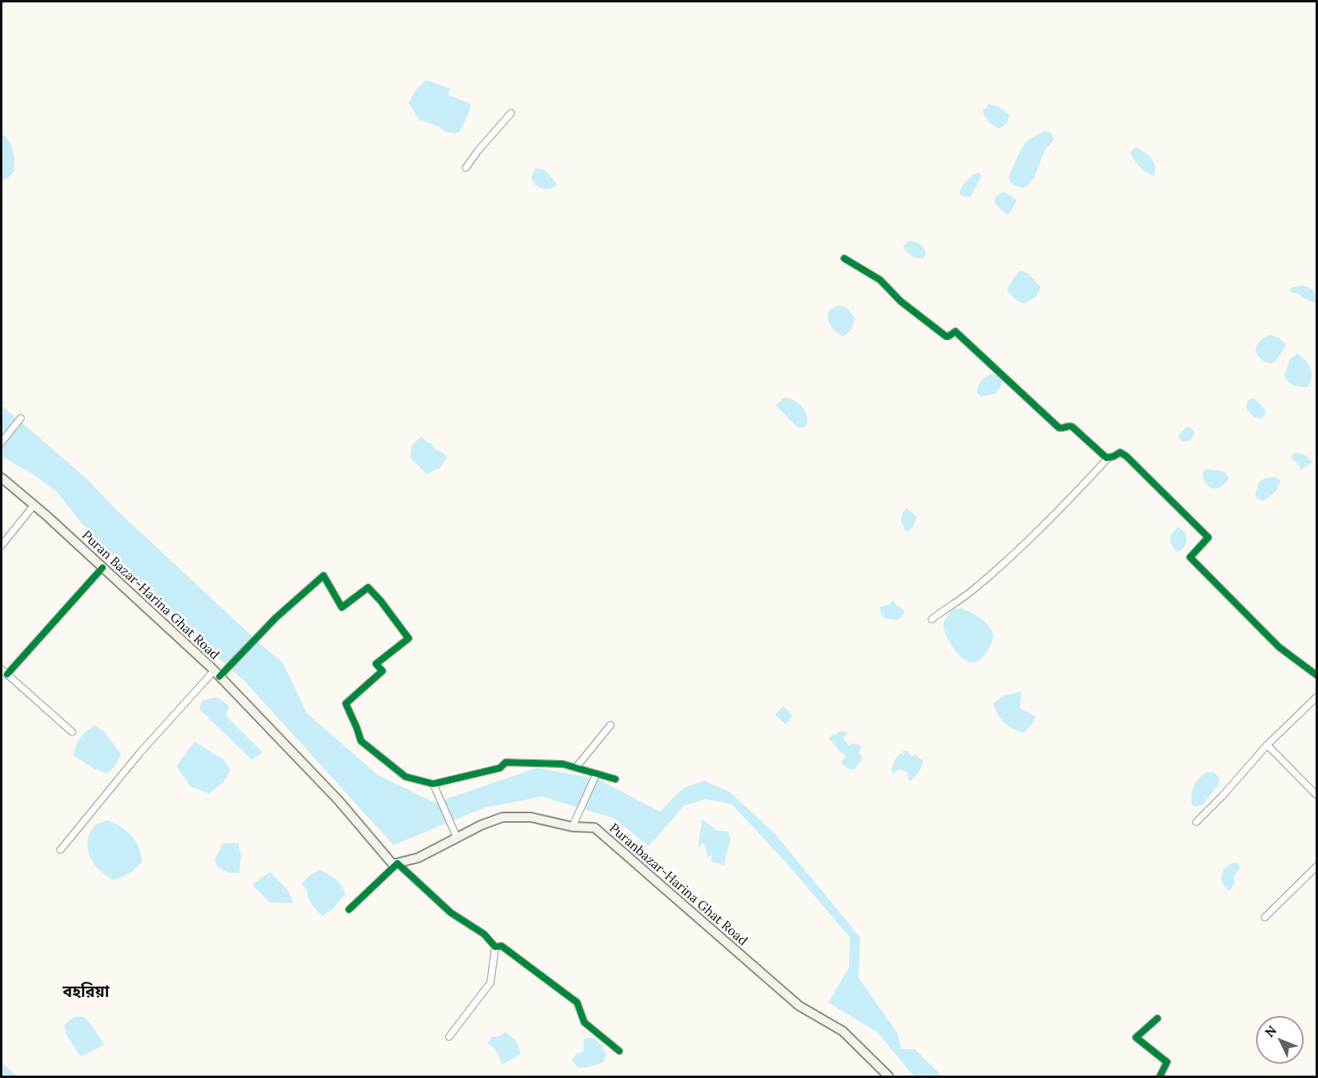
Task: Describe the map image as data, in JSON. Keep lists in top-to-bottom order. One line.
{"streets":{"main road":["Puran Bazar-Harina Ghat Road","Puranbazar-Harina Ghat Road"]},"crossings":[["Puran Bazar-Harina Ghat Road","Puranbazar-Harina Ghat Road"]],"districts":["বহরিয়া"],"north":"top left"}
